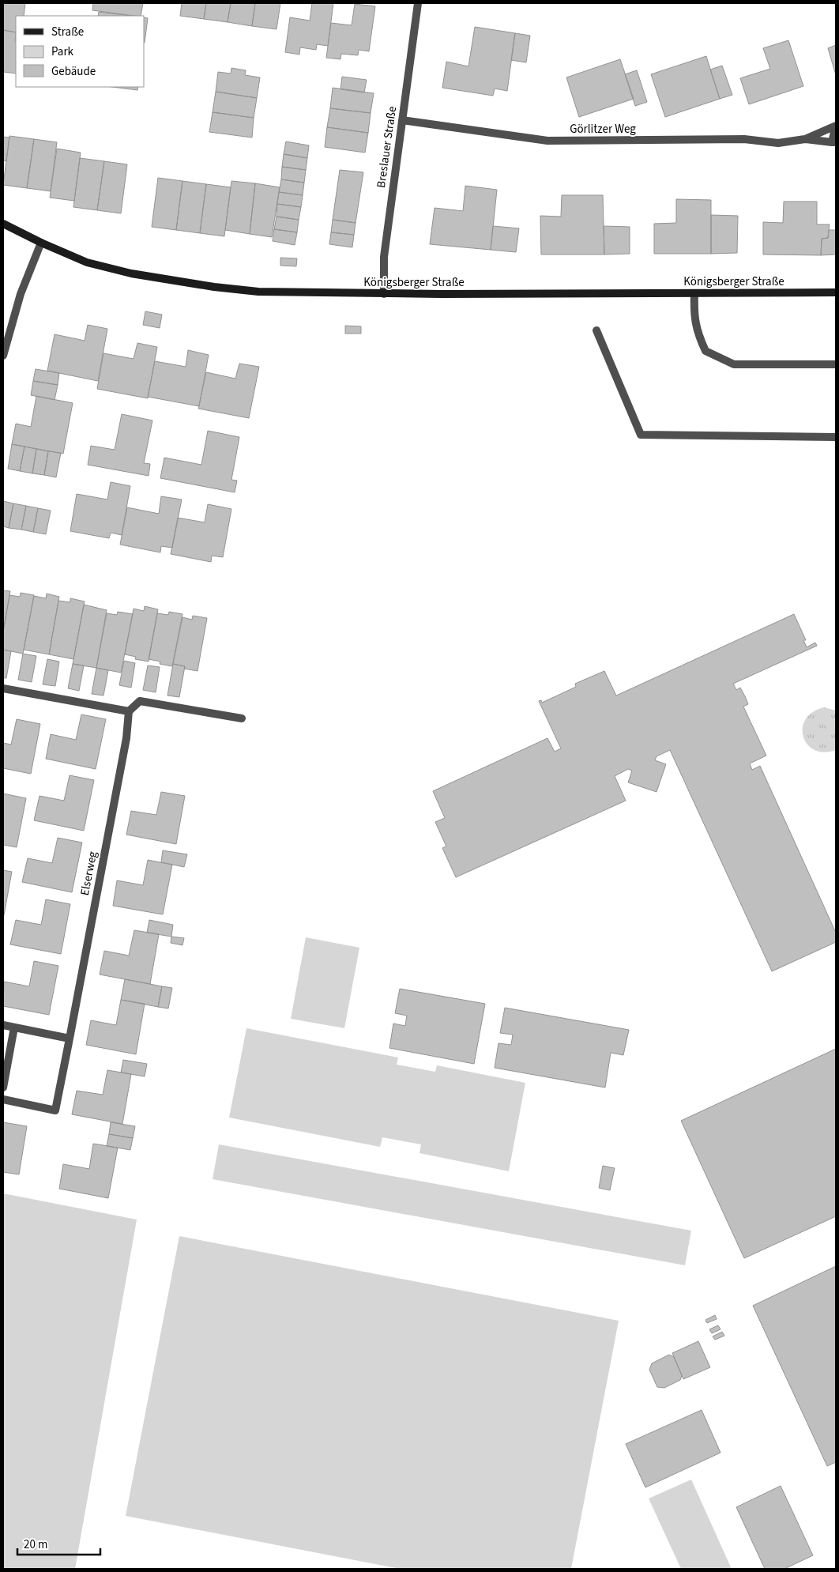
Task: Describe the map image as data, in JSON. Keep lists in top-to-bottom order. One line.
{"streets":{"street":["Görlitzer Weg","Breslauer Straße","Königsberger Straße","Elserweg"]},"crossings":[["Görlitzer Weg","Breslauer Straße"],["Breslauer Straße","Königsberger Straße"]],"legend":["Straße","Park","Gebäude"],"scale_bar":"20 m"}
